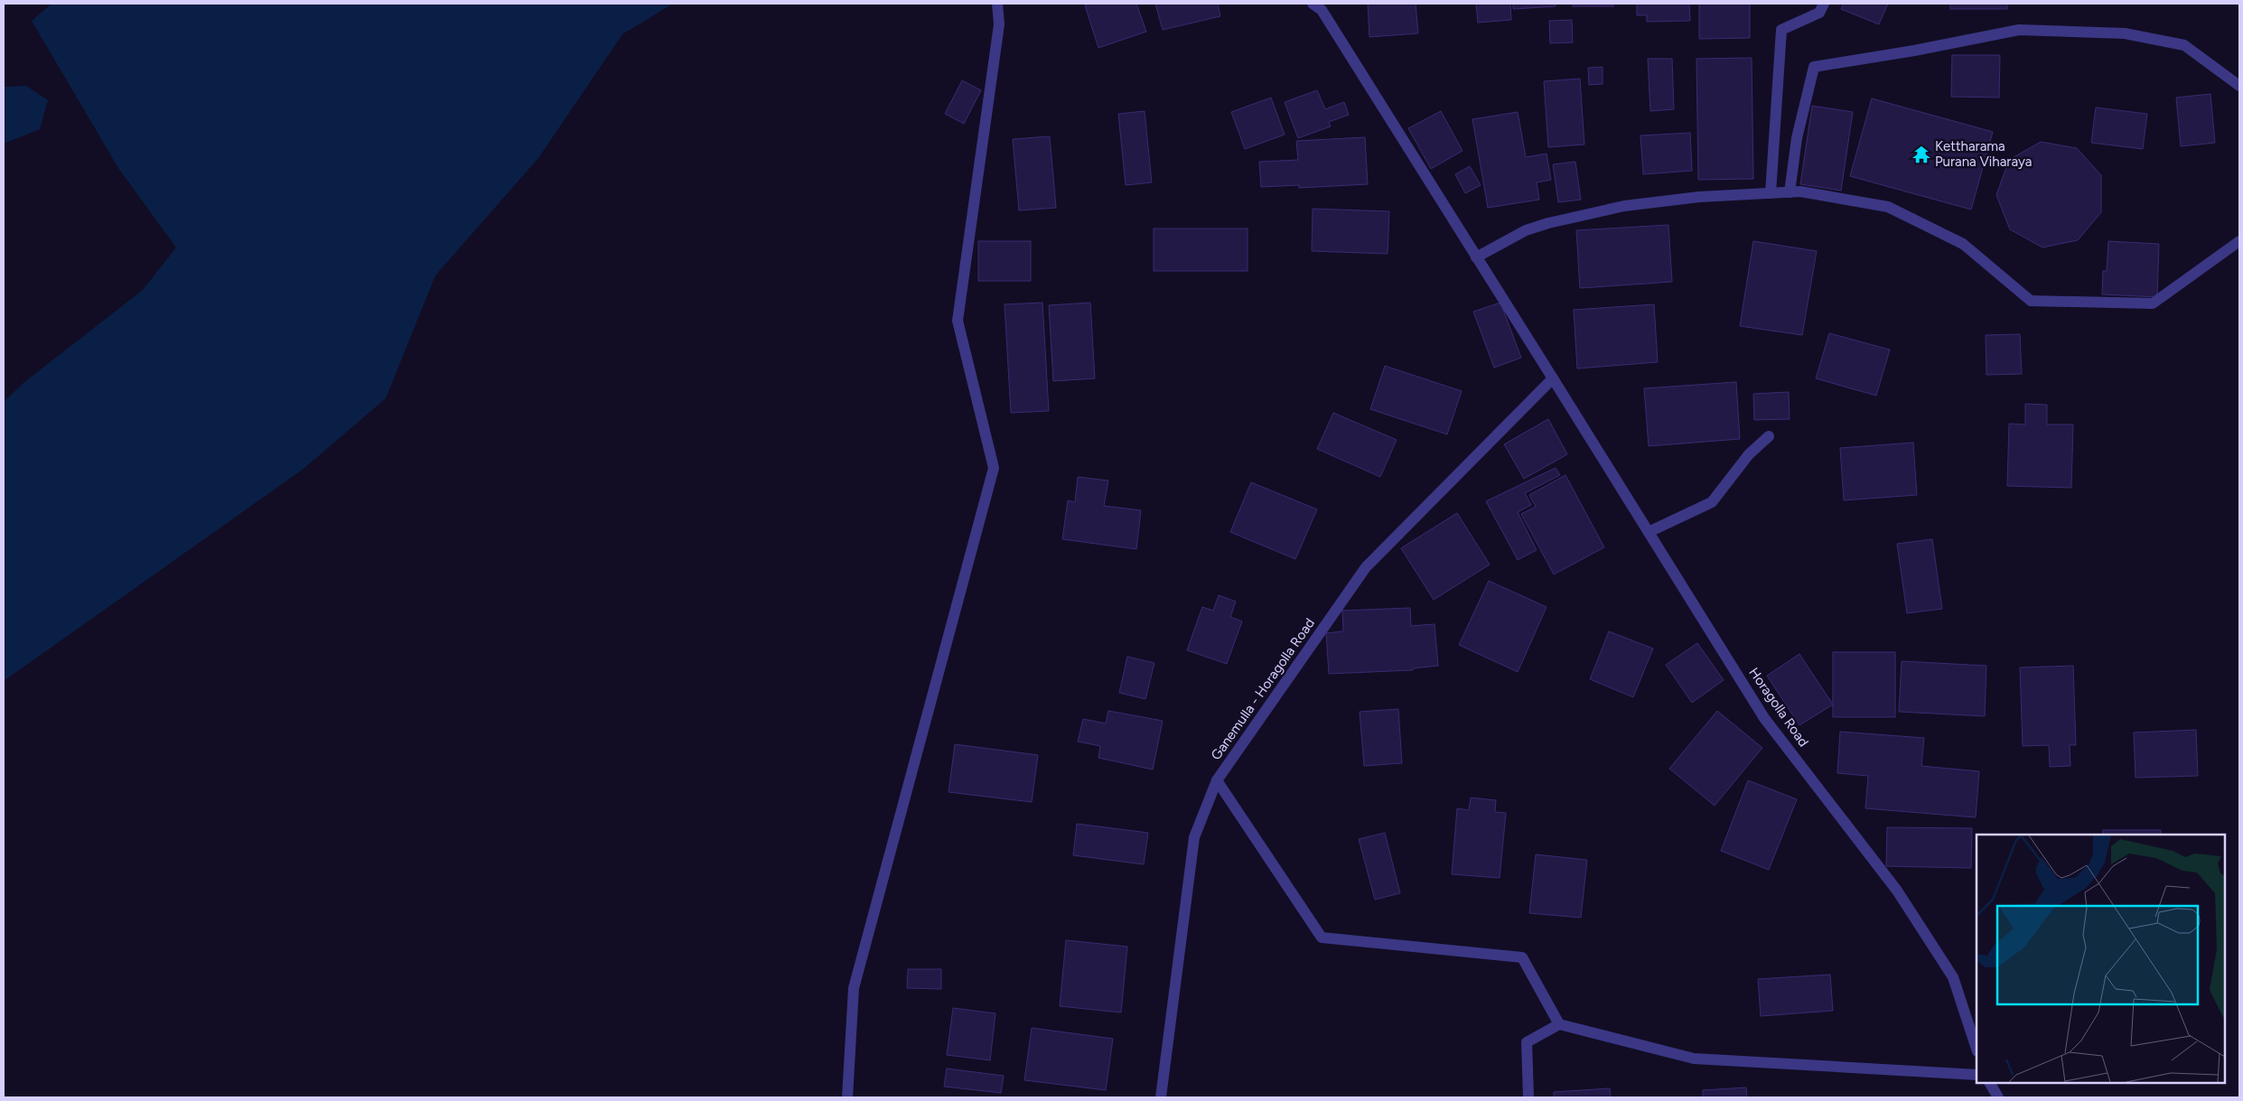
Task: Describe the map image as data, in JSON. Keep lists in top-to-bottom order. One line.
{"streets":{"street":["Ganemulla - Horagolla Road","Horagolla Road"]},"crossings":[["Ganemulla - Horagolla Road","Horagolla Road"]],"places":{"temple":["Kettharama Purana Viharaya"]}}
